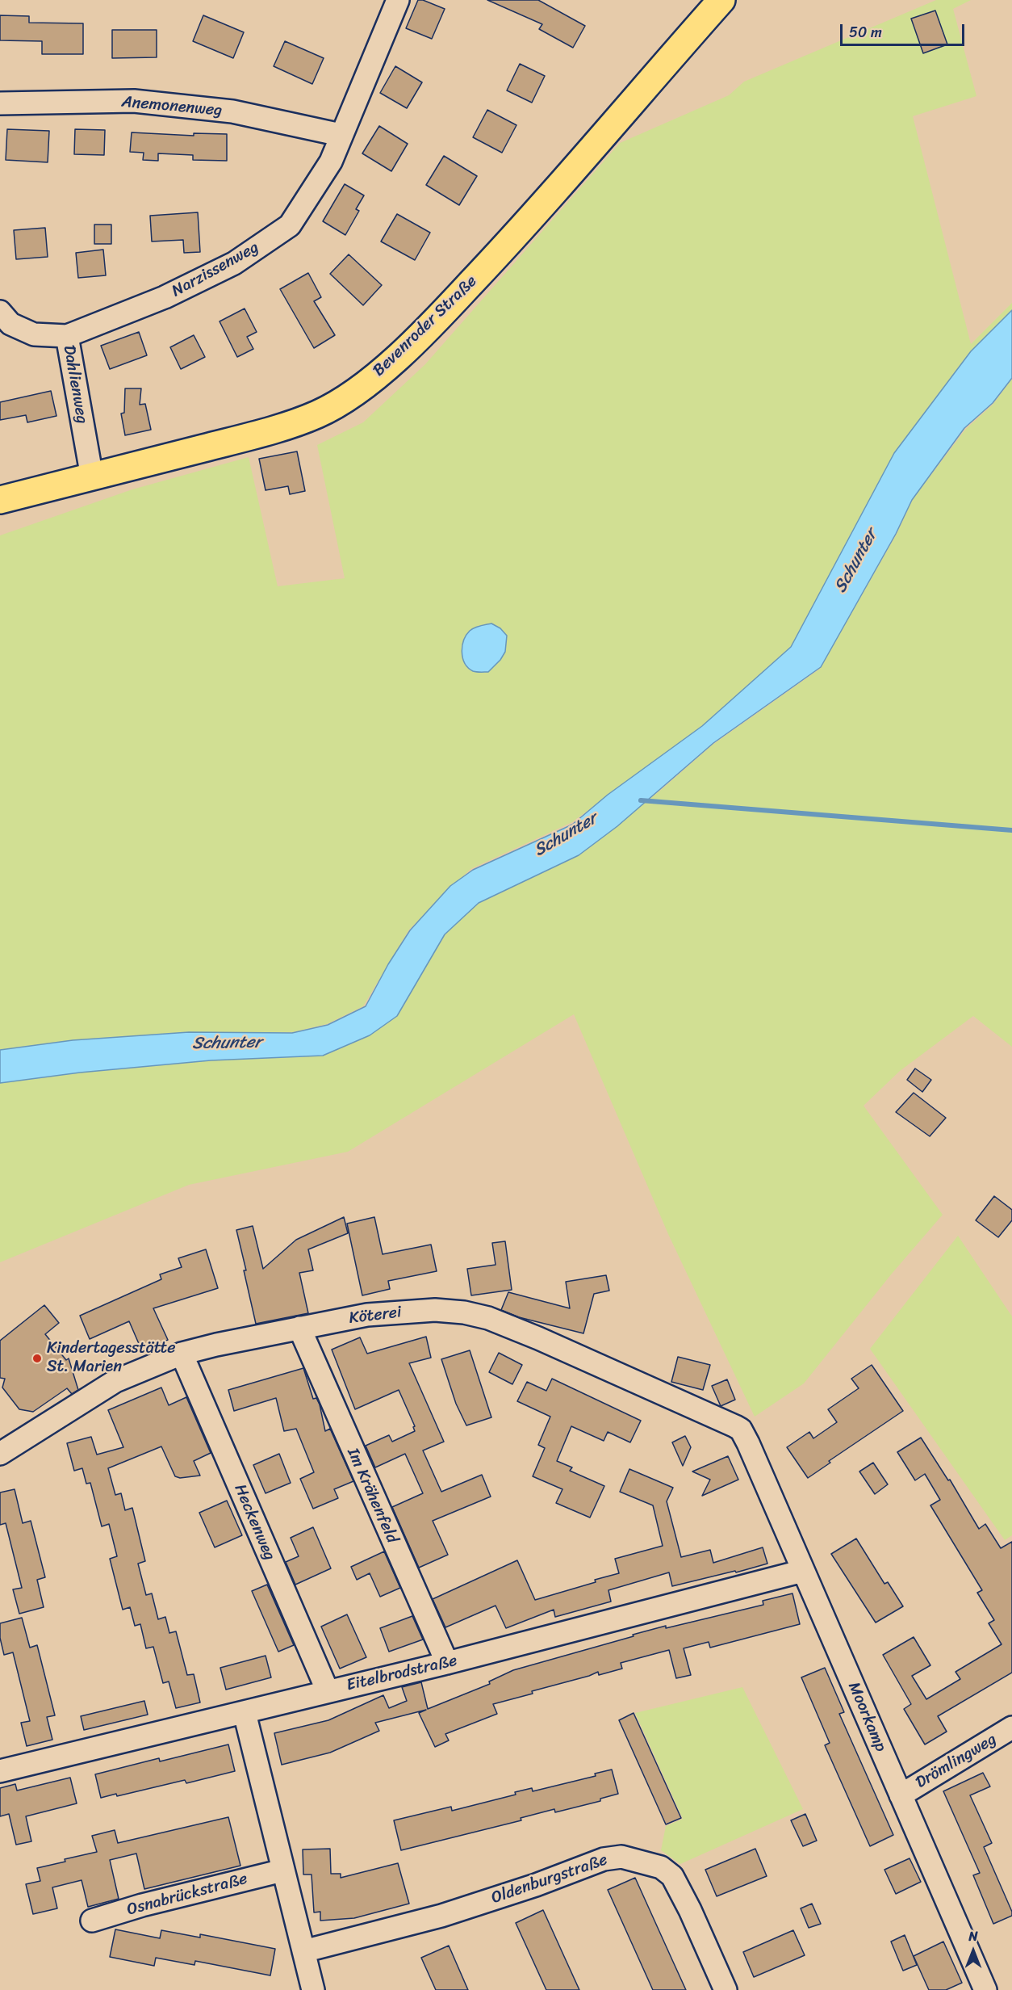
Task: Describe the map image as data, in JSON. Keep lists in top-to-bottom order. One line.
{"streets":{"main road":["Bevenroder Straße"],"street":["Anemonenweg","Narzissenweg","Dahlienweg","Köterei","Im Krähenfeld","Heckenweg","Eitelbrodstraße","Moorkamp","Drömlingweg","Oldenburgstraße","Osnabrückstraße"]},"crossings":[["Anemonenweg","Narzissenweg"],["Narzissenweg","Dahlienweg"],["Bevenroder Straße","Dahlienweg"],["Köterei","Im Krähenfeld"],["Köterei","Heckenweg"],["Köterei","Moorkamp"],["Im Krähenfeld","Eitelbrodstraße"],["Heckenweg","Eitelbrodstraße"],["Eitelbrodstraße","Moorkamp"],["Moorkamp","Drömlingweg"]],"water":["Schunter"],"places":["Kindertagesstätte St. Marien"],"scale_bar":"50 m","north":"top"}
